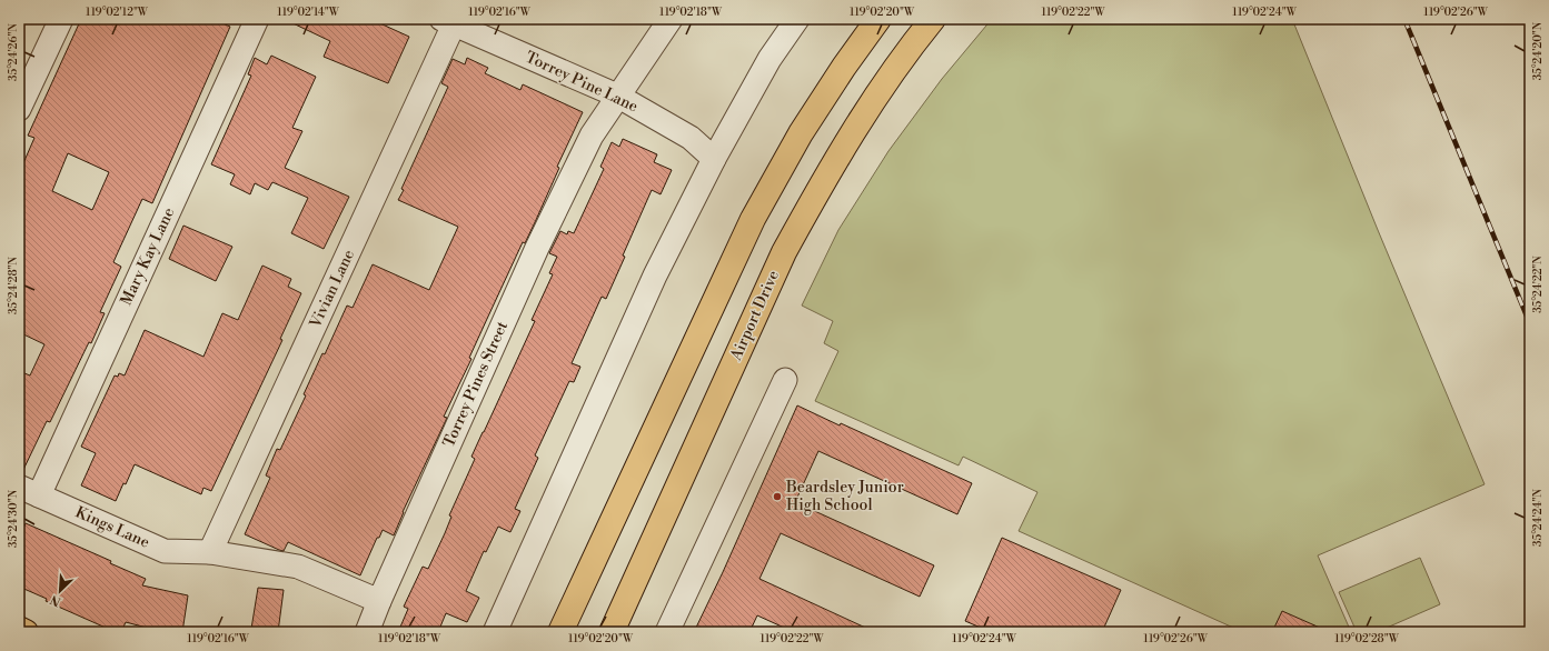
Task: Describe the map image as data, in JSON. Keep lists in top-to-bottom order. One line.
{"streets":{"main road":["Airport Drive"],"street":["Torrey Pine Lane","Mary Kay Lane","Vivian Lane","Torrey Pines Street","Kings Lane"]},"crossings":[["Torrey Pine Lane","Vivian Lane"],["Torrey Pine Lane","Torrey Pines Street"],["Mary Kay Lane","Kings Lane"],["Vivian Lane","Kings Lane"]],"places":["Beardsley Junior High School"],"north":"bottom left","coordinates":["119°02'12\"W","119°02'14\"W","119°02'16\"W","119°02'18\"W","119°02'20\"W","119°02'22\"W","119°02'24\"W","119°02'26\"W","35°24'20\"N","35°24'26\"N","35°24'22\"N","35°24'28\"N","35°24'24\"N","35°24'30\"N","119°02'28\"W"]}
